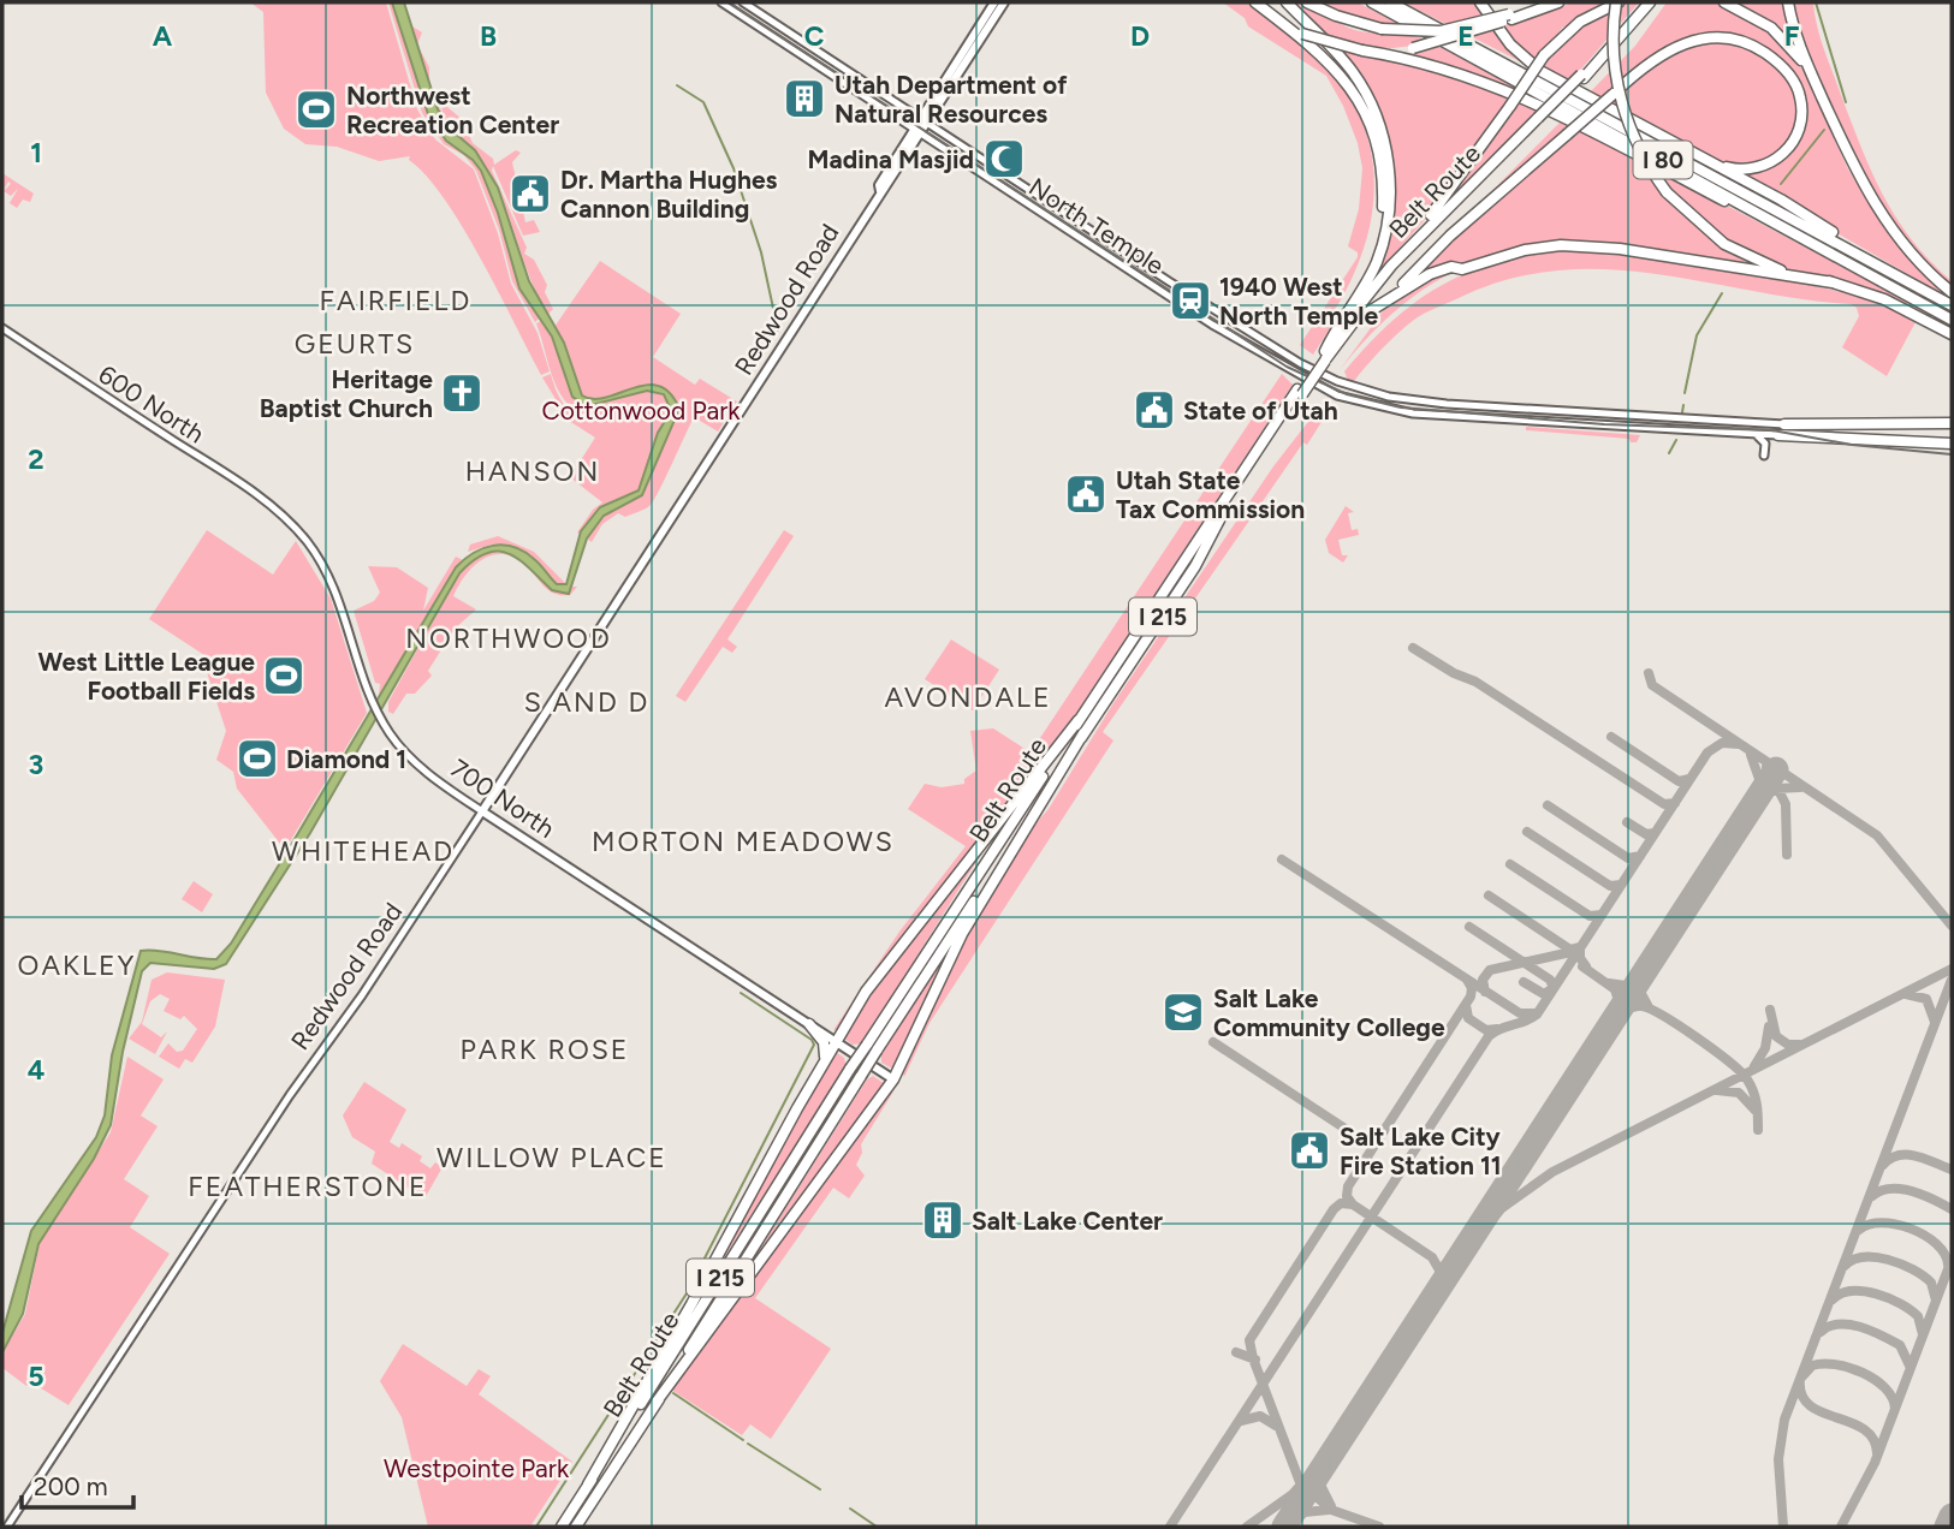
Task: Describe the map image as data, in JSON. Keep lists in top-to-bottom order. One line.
{"streets":{"highway":["I 80","Belt Route","I 215"],"main road":["North Temple","Redwood Road","600 North","700 North"]},"crossings":[["North Temple","Redwood Road"],["Redwood Road","700 North"],["600 North","700 North"]],"districts":["FAIRFIELD","GEURTS","HANSON","NORTHWOOD","AVONDALE","S AND D","MORTON MEADOWS","WHITEHEAD","OAKLEY","PARK ROSE","WILLOW PLACE","FEATHERSTONE"],"parks":["Cottonwood Park","Westpointe Park"],"places":{"building":["Utah Department of Natural Resources","Salt Lake Center"],"sports":["Northwest Recreation Center","West Little League Football Fields","Diamond 1"],"mosque":["Madina Masjid"],"public building":["Dr. Martha Hughes Cannon Building","State of Utah","Utah State Tax Commission","Salt Lake City Fire Station 11"],"station":["1940 West North Temple"],"church":["Heritage Baptist Church"],"school or university":["Salt Lake Community College"]},"scale_bar":"200 m","grid":{"columns":["A","B","C","D","E","F"],"rows":["1","2","3","4","5"]}}
